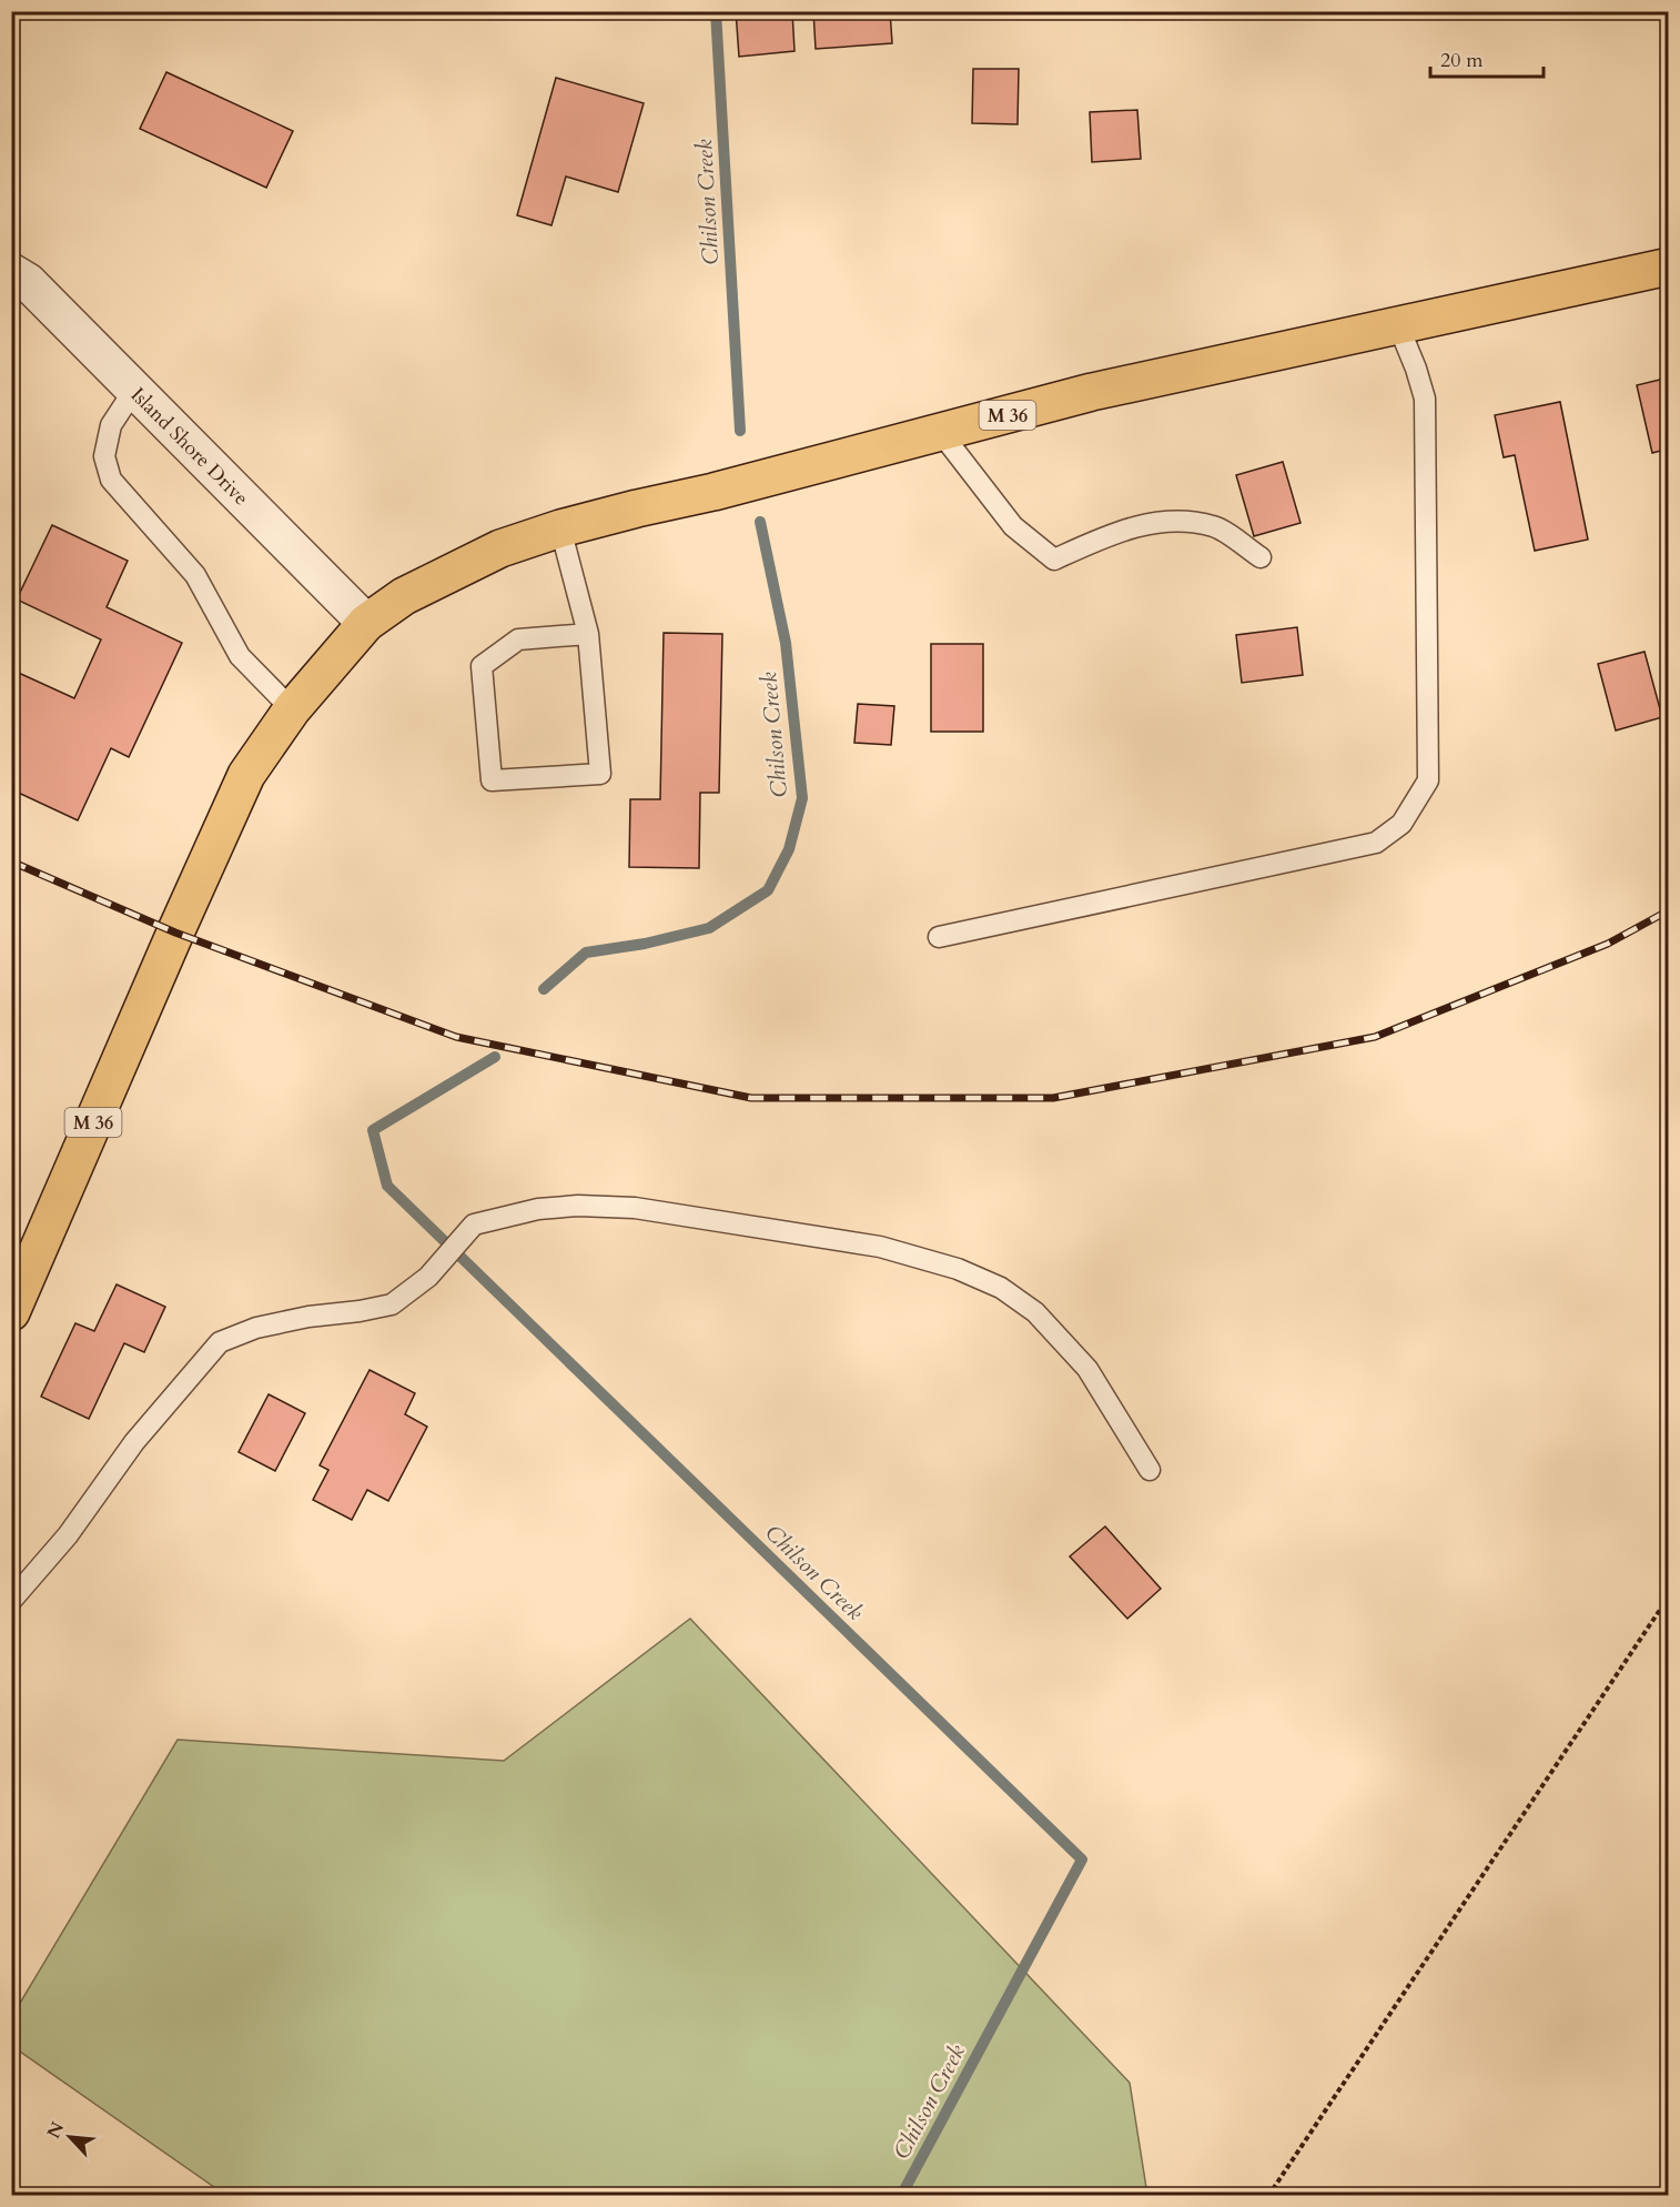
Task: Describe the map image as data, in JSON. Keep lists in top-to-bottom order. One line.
{"streets":{"main road":["M 36"],"street":["Island Shore Drive"]},"crossings":[["M 36","Island Shore Drive"]],"water":["Chilson Creek"],"scale_bar":"20 m","north":"top left"}
